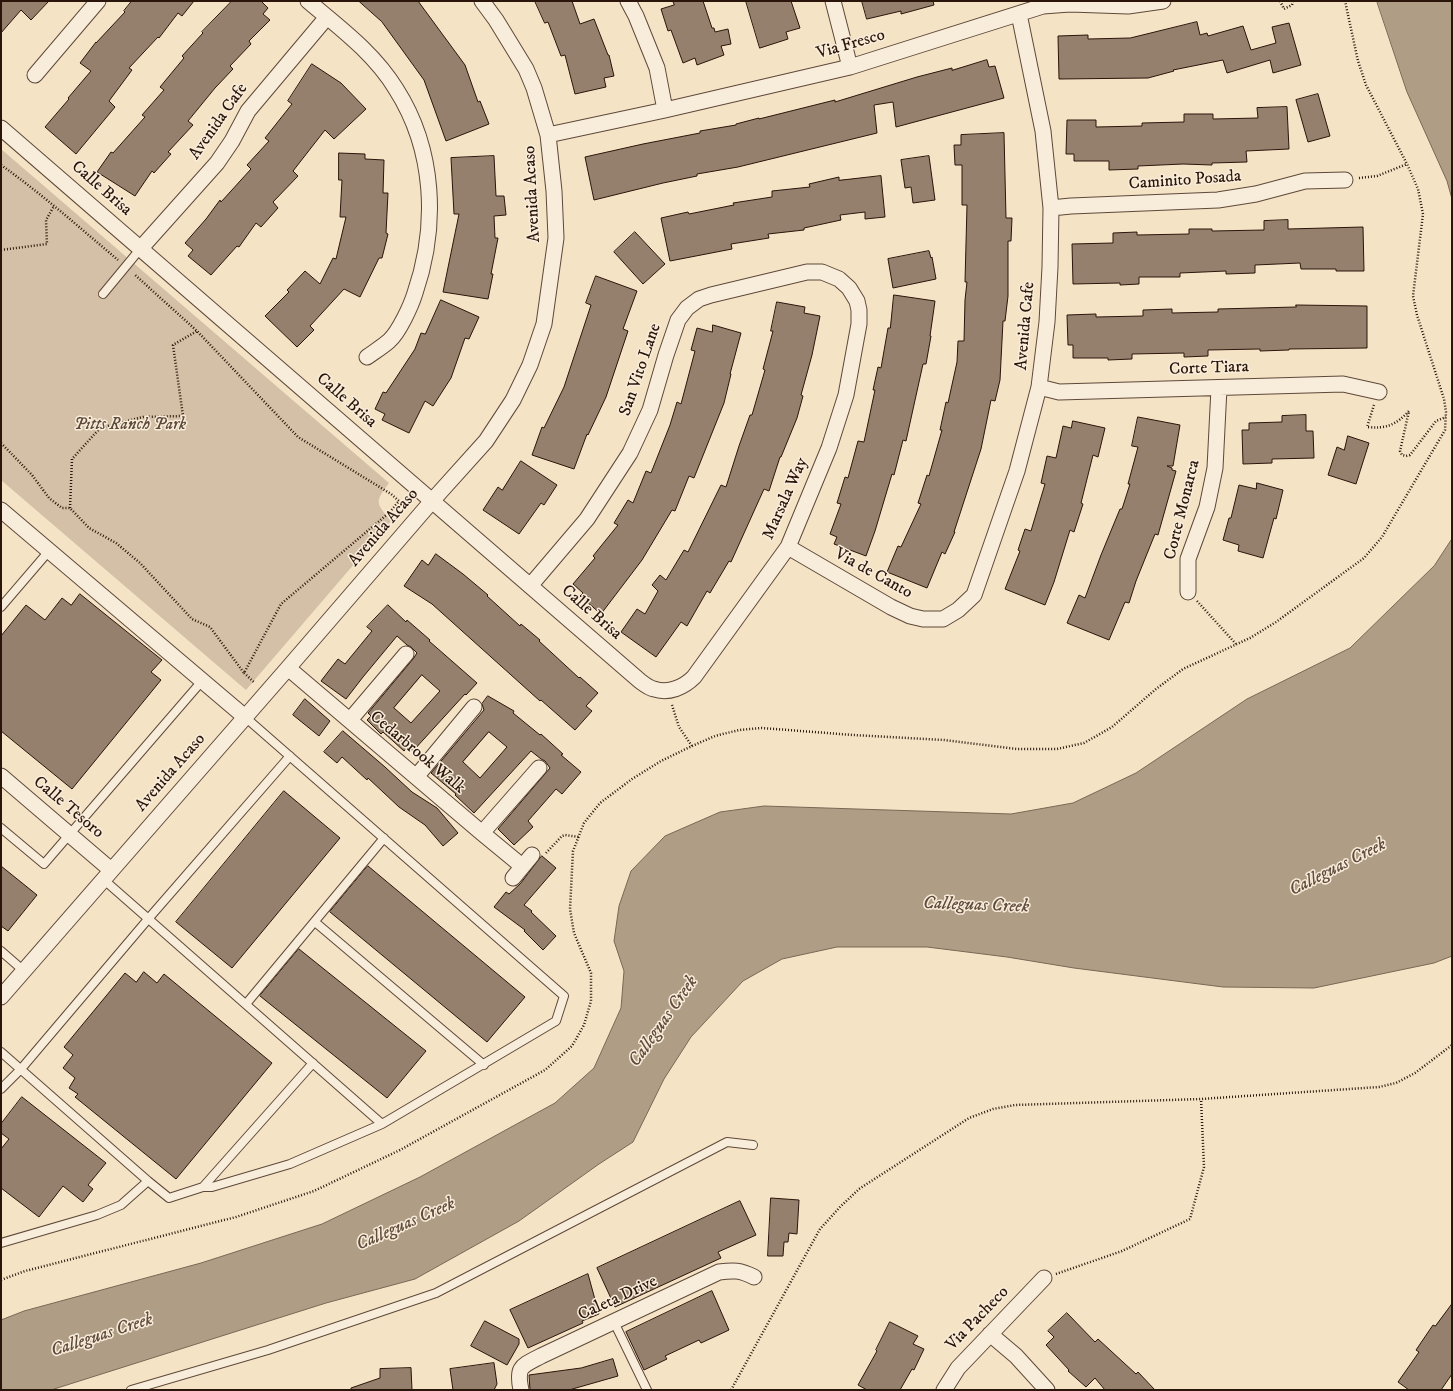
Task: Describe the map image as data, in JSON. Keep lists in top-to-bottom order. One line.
{"streets":{"street":["Via Fresco","Avenida Cafe","Caminito Posada","Calle Brisa","Avenida Acaso","Corte Tiara","San Vito Lane","Marsala Way","Corte Monarca","Via de Canto","Cedarbrook Walk","Calle Tesoro","Caleta Drive","Via Pacheco"]},"crossings":[["Via Fresco","Avenida Cafe"],["Via Fresco","Avenida Acaso"],["Avenida Cafe","Caminito Posada"],["Avenida Cafe","Calle Brisa"],["Avenida Cafe","Corte Tiara"],["Avenida Cafe","Via de Canto"],["Calle Brisa","Avenida Acaso"],["Calle Brisa","San Vito Lane"],["Calle Brisa","Marsala Way"],["Avenida Acaso","Cedarbrook Walk"],["Avenida Acaso","Calle Tesoro"],["Corte Tiara","Corte Monarca"],["San Vito Lane","Marsala Way"],["Marsala Way","Via de Canto"]],"water":["Calleguas Creek"],"parks":["Pitts Ranch Park"]}
